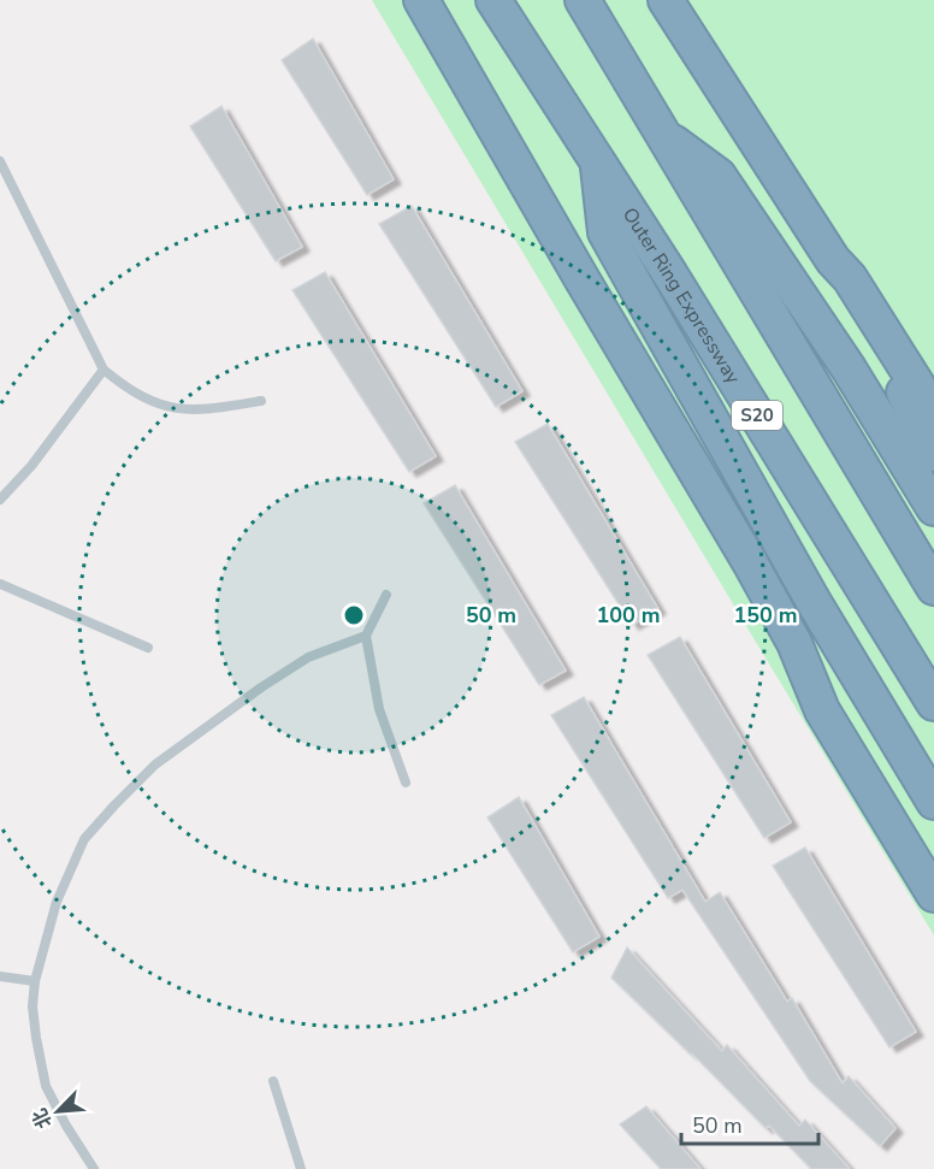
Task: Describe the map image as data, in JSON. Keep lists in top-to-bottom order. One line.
{"streets":{"highway":["Outer Ring Expressway","S20"]},"scale_bar":"50 m","north":"bottom left","rings":["50 m","100 m","150 m"]}
